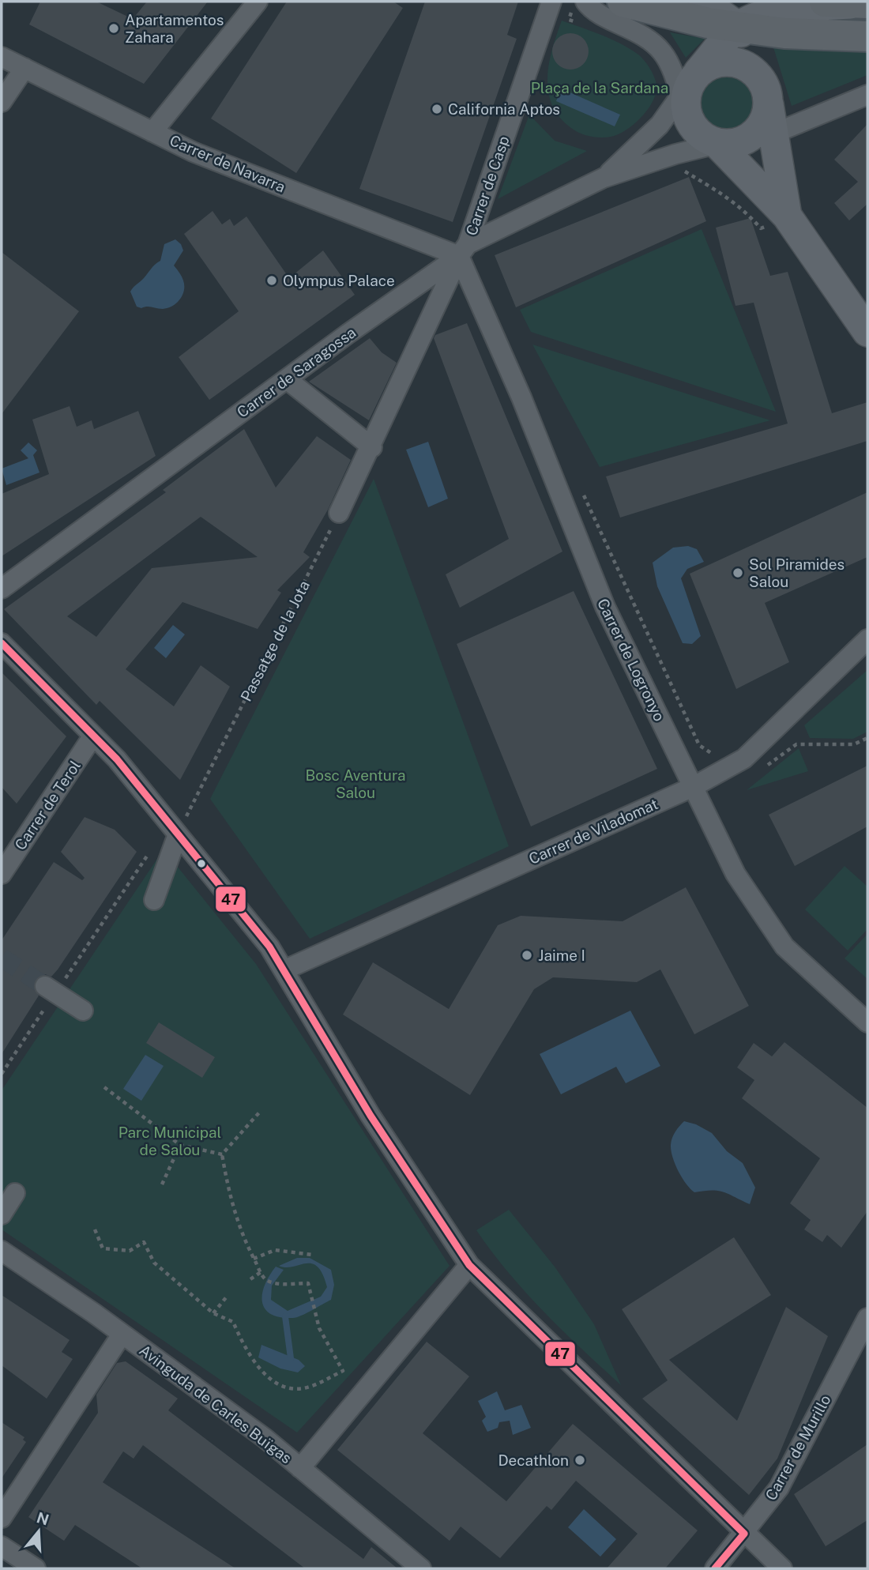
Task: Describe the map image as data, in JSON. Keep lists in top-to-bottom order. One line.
{"streets":{"street":["Carrer de Navarra","Carrer de Casp","Carrer de Saragossa","Carrer de Logronyo","Carrer de Terol","Carrer de Viladomat","Avinguda de Carles Buïgas","Carrer de Murillo"],"path":["Passatge de la Jota"]},"crossings":[["Carrer de Navarra","Carrer de Casp"],["Carrer de Navarra","Carrer de Saragossa"],["Carrer de Navarra","Carrer de Logronyo"],["Carrer de Casp","Carrer de Saragossa"],["Carrer de Casp","Carrer de Logronyo"],["Carrer de Saragossa","Carrer de Logronyo"],["Carrer de Logronyo","Carrer de Viladomat"]],"parks":["Plaça de la Sardana","Bosc Aventura Salou","Parc Municipal de Salou"],"places":["Apartamentos Zahara","California Aptos","Olympus Palace","Sol Piramides Salou","Jaime I","Decathlon"],"lines":["transit line 47"],"north":"top"}
